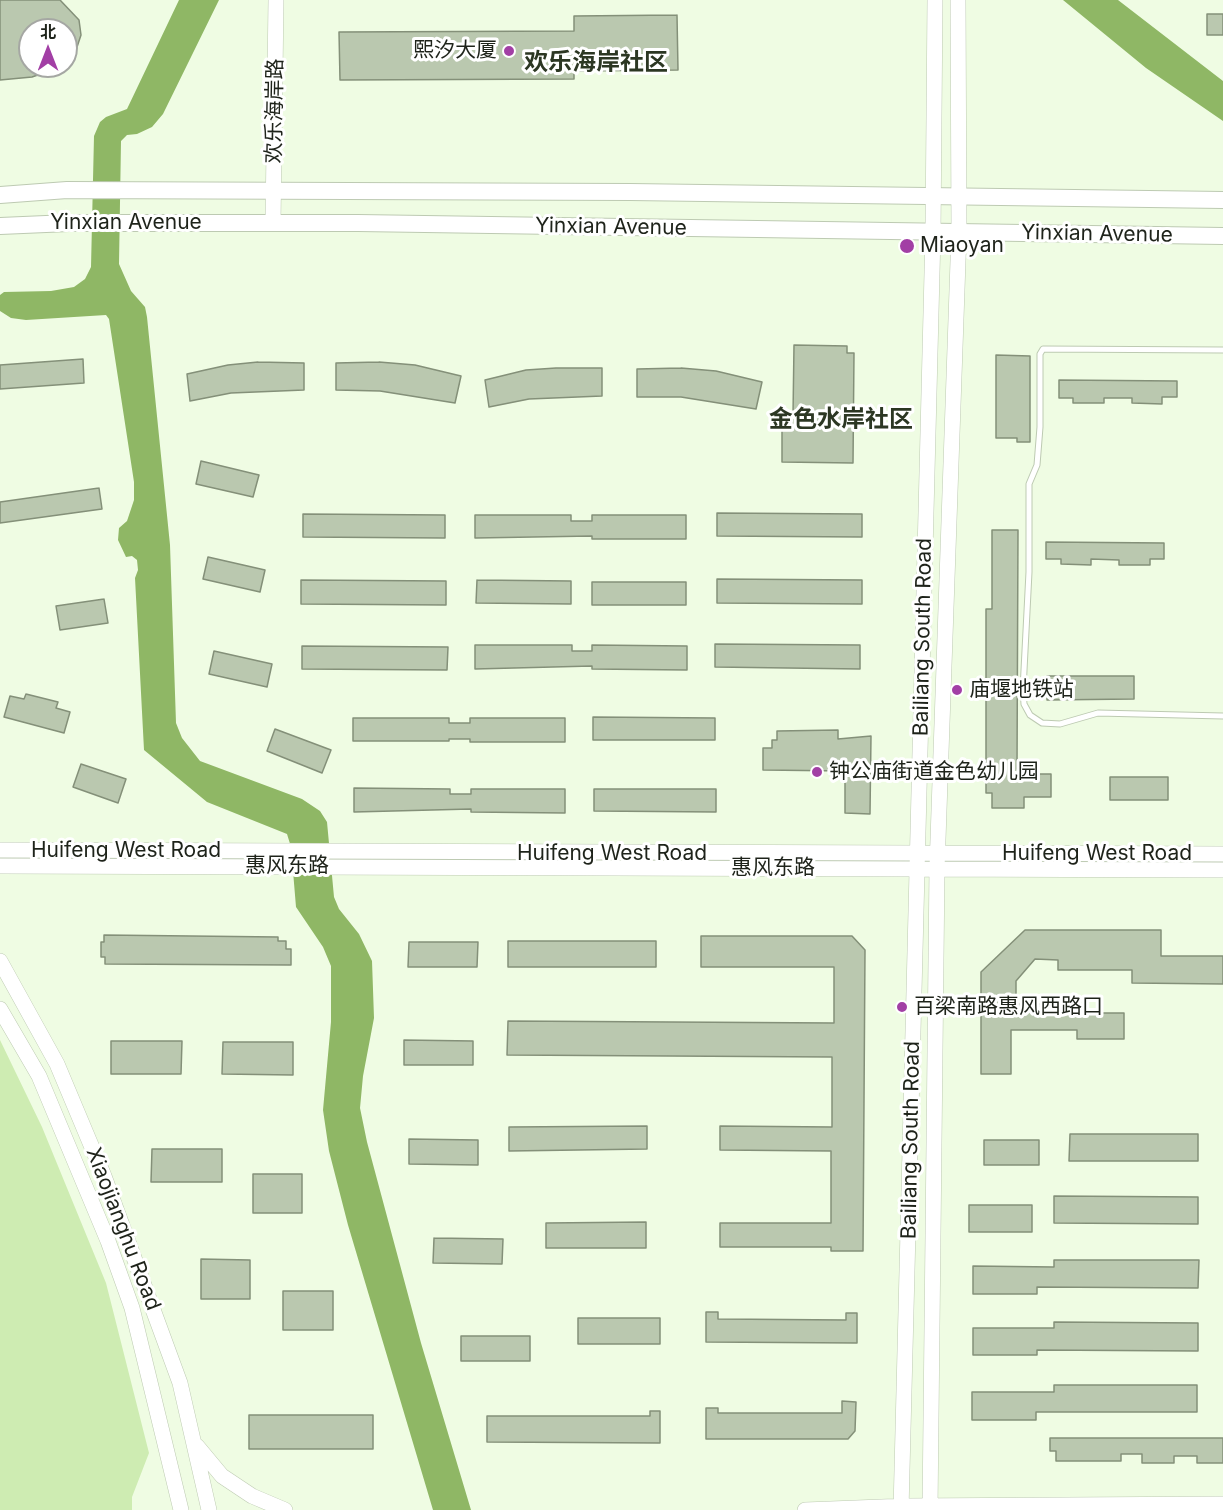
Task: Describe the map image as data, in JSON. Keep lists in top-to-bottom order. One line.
{"streets":{"main road":["Yinxian Avenue"],"street":["欢乐海岸路","Bailiang South Road","Huifeng West Road","惠风东路","Xiaojianghu Road"]},"crossings":[["欢乐海岸路","Yinxian Avenue"],["Yinxian Avenue","Bailiang South Road"],["Bailiang South Road","Huifeng West Road"],["Bailiang South Road","惠风东路"],["Huifeng West Road","惠风东路"]],"districts":["欢乐海岸社区","金色水岸社区"],"places":["熙汐大厦","Miaoyan","庙堰地铁站","钟公庙街道金色幼儿园","百梁南路惠风西路口"],"north":"top"}
